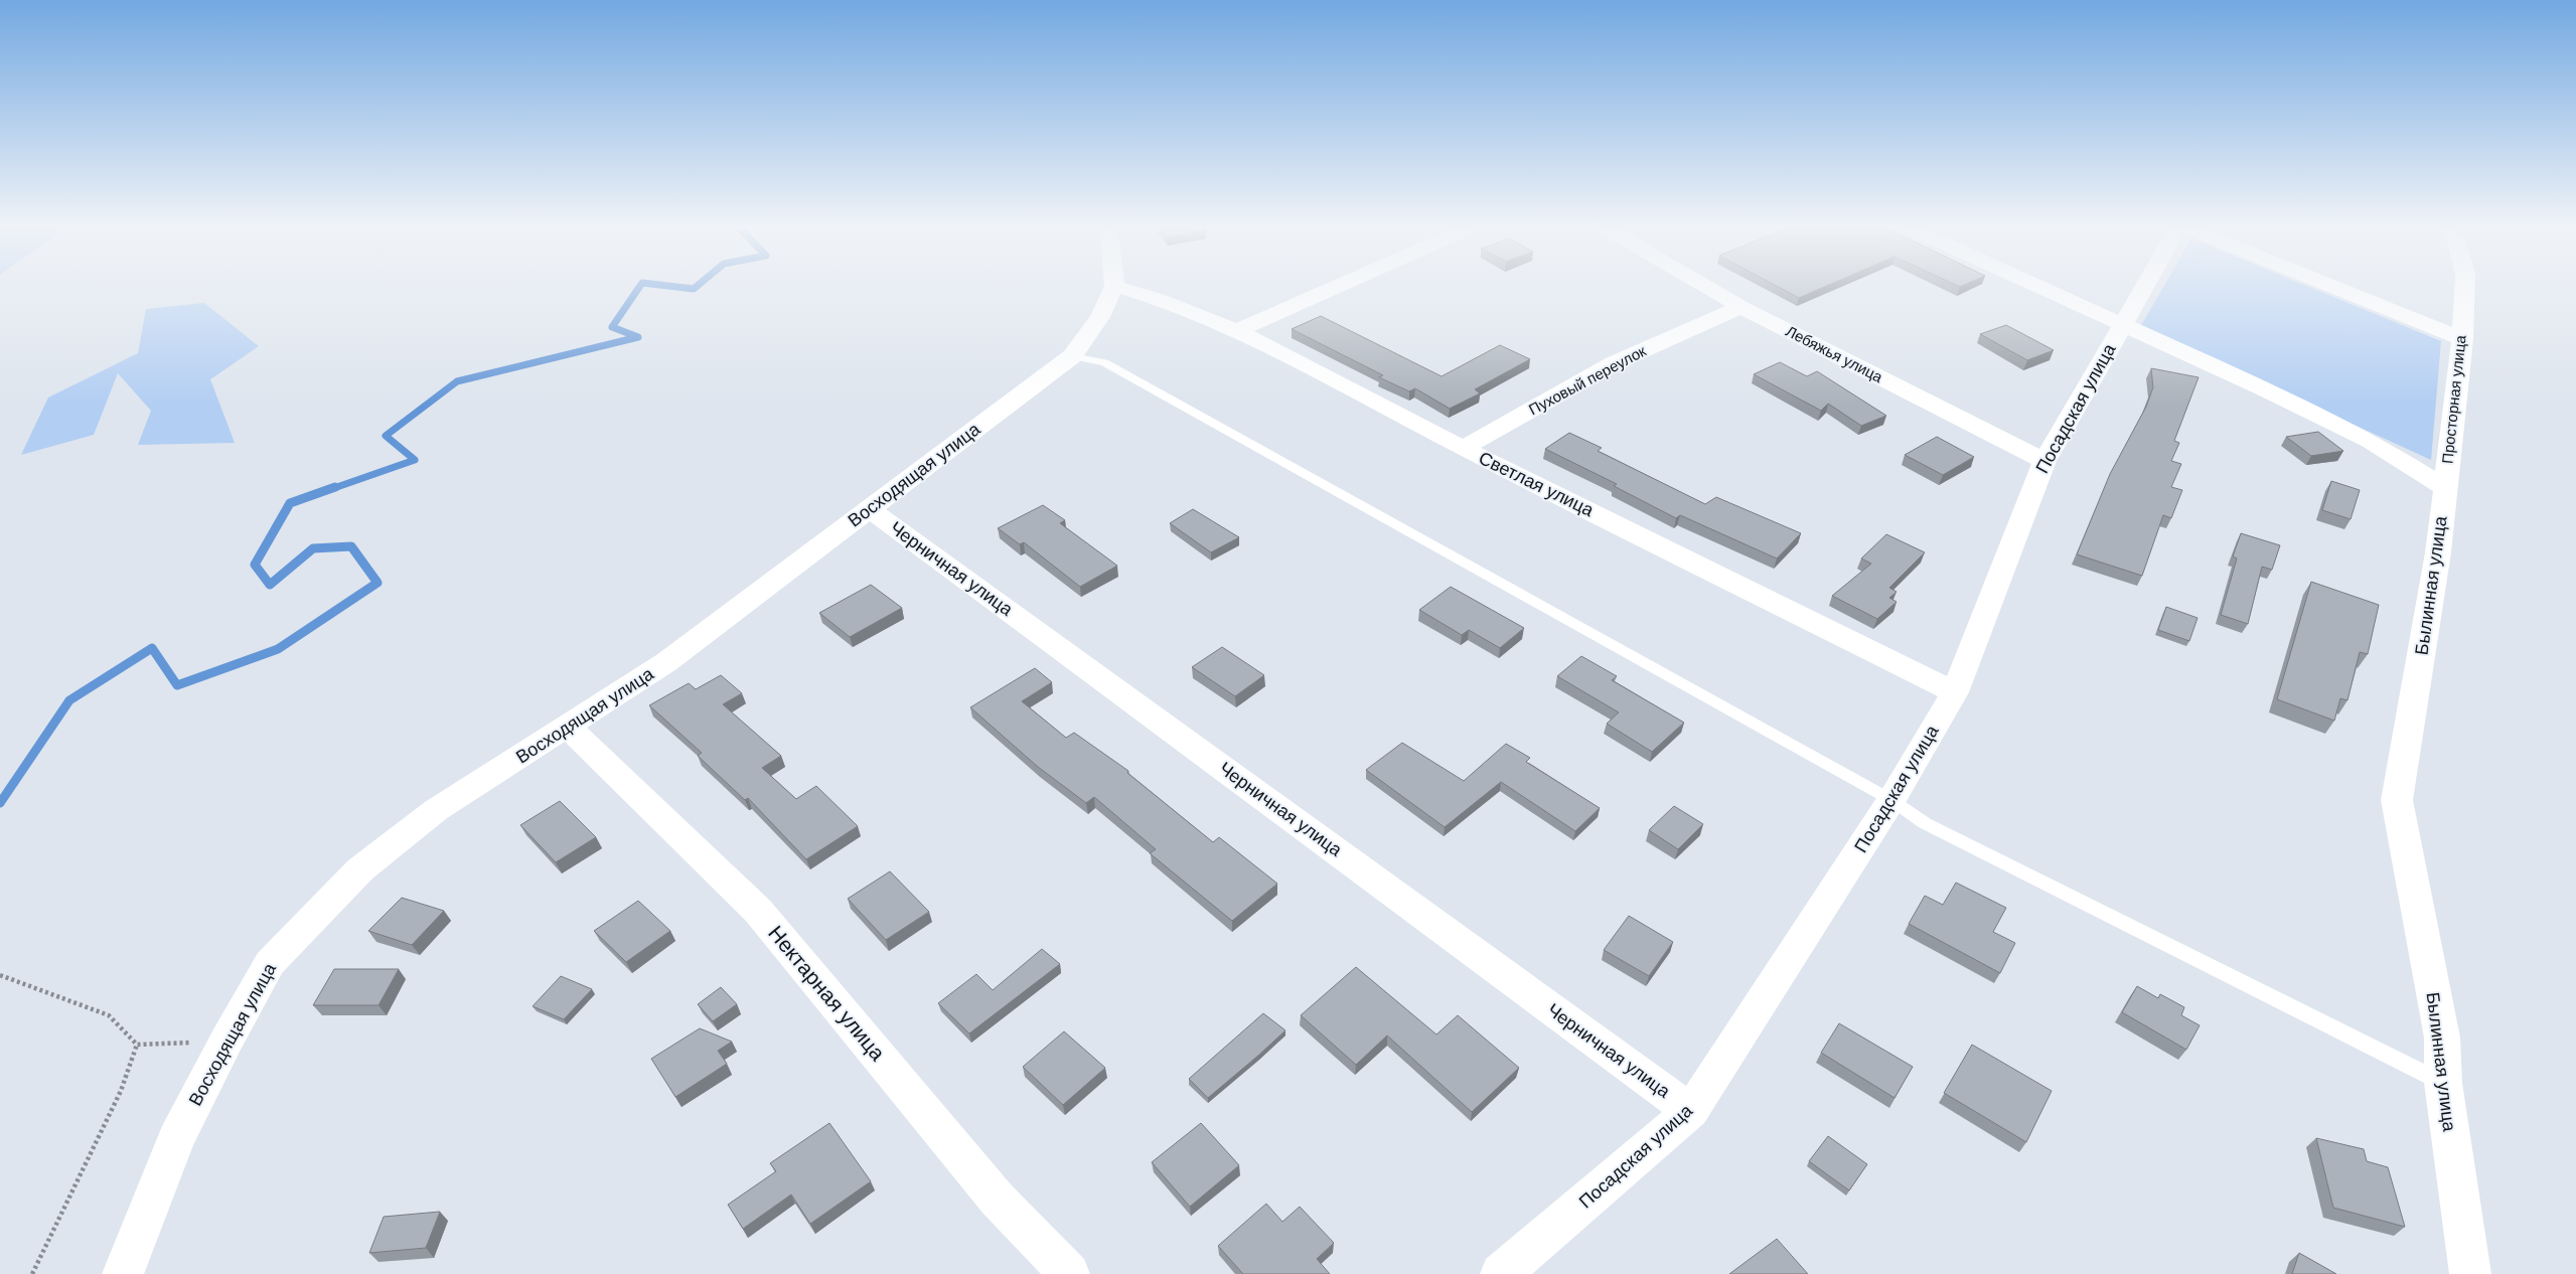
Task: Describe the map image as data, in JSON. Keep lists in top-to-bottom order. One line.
{"streets":{"street":["Лебяжья улица","Пуховый переулок","Просторная улица","Посадская улица","Восходящая улица","Светлая улица","Черничная улица","Былинная улица","Нектарная улица"]},"crossings":[["Лебяжья улица","Пуховый переулок"],["Лебяжья улица","Посадская улица"],["Пуховый переулок","Светлая улица"],["Просторная улица","Былинная улица"],["Посадская улица","Светлая улица"],["Посадская улица","Черничная улица"],["Восходящая улица","Светлая улица"],["Восходящая улица","Черничная улица"],["Восходящая улица","Нектарная улица"]]}
